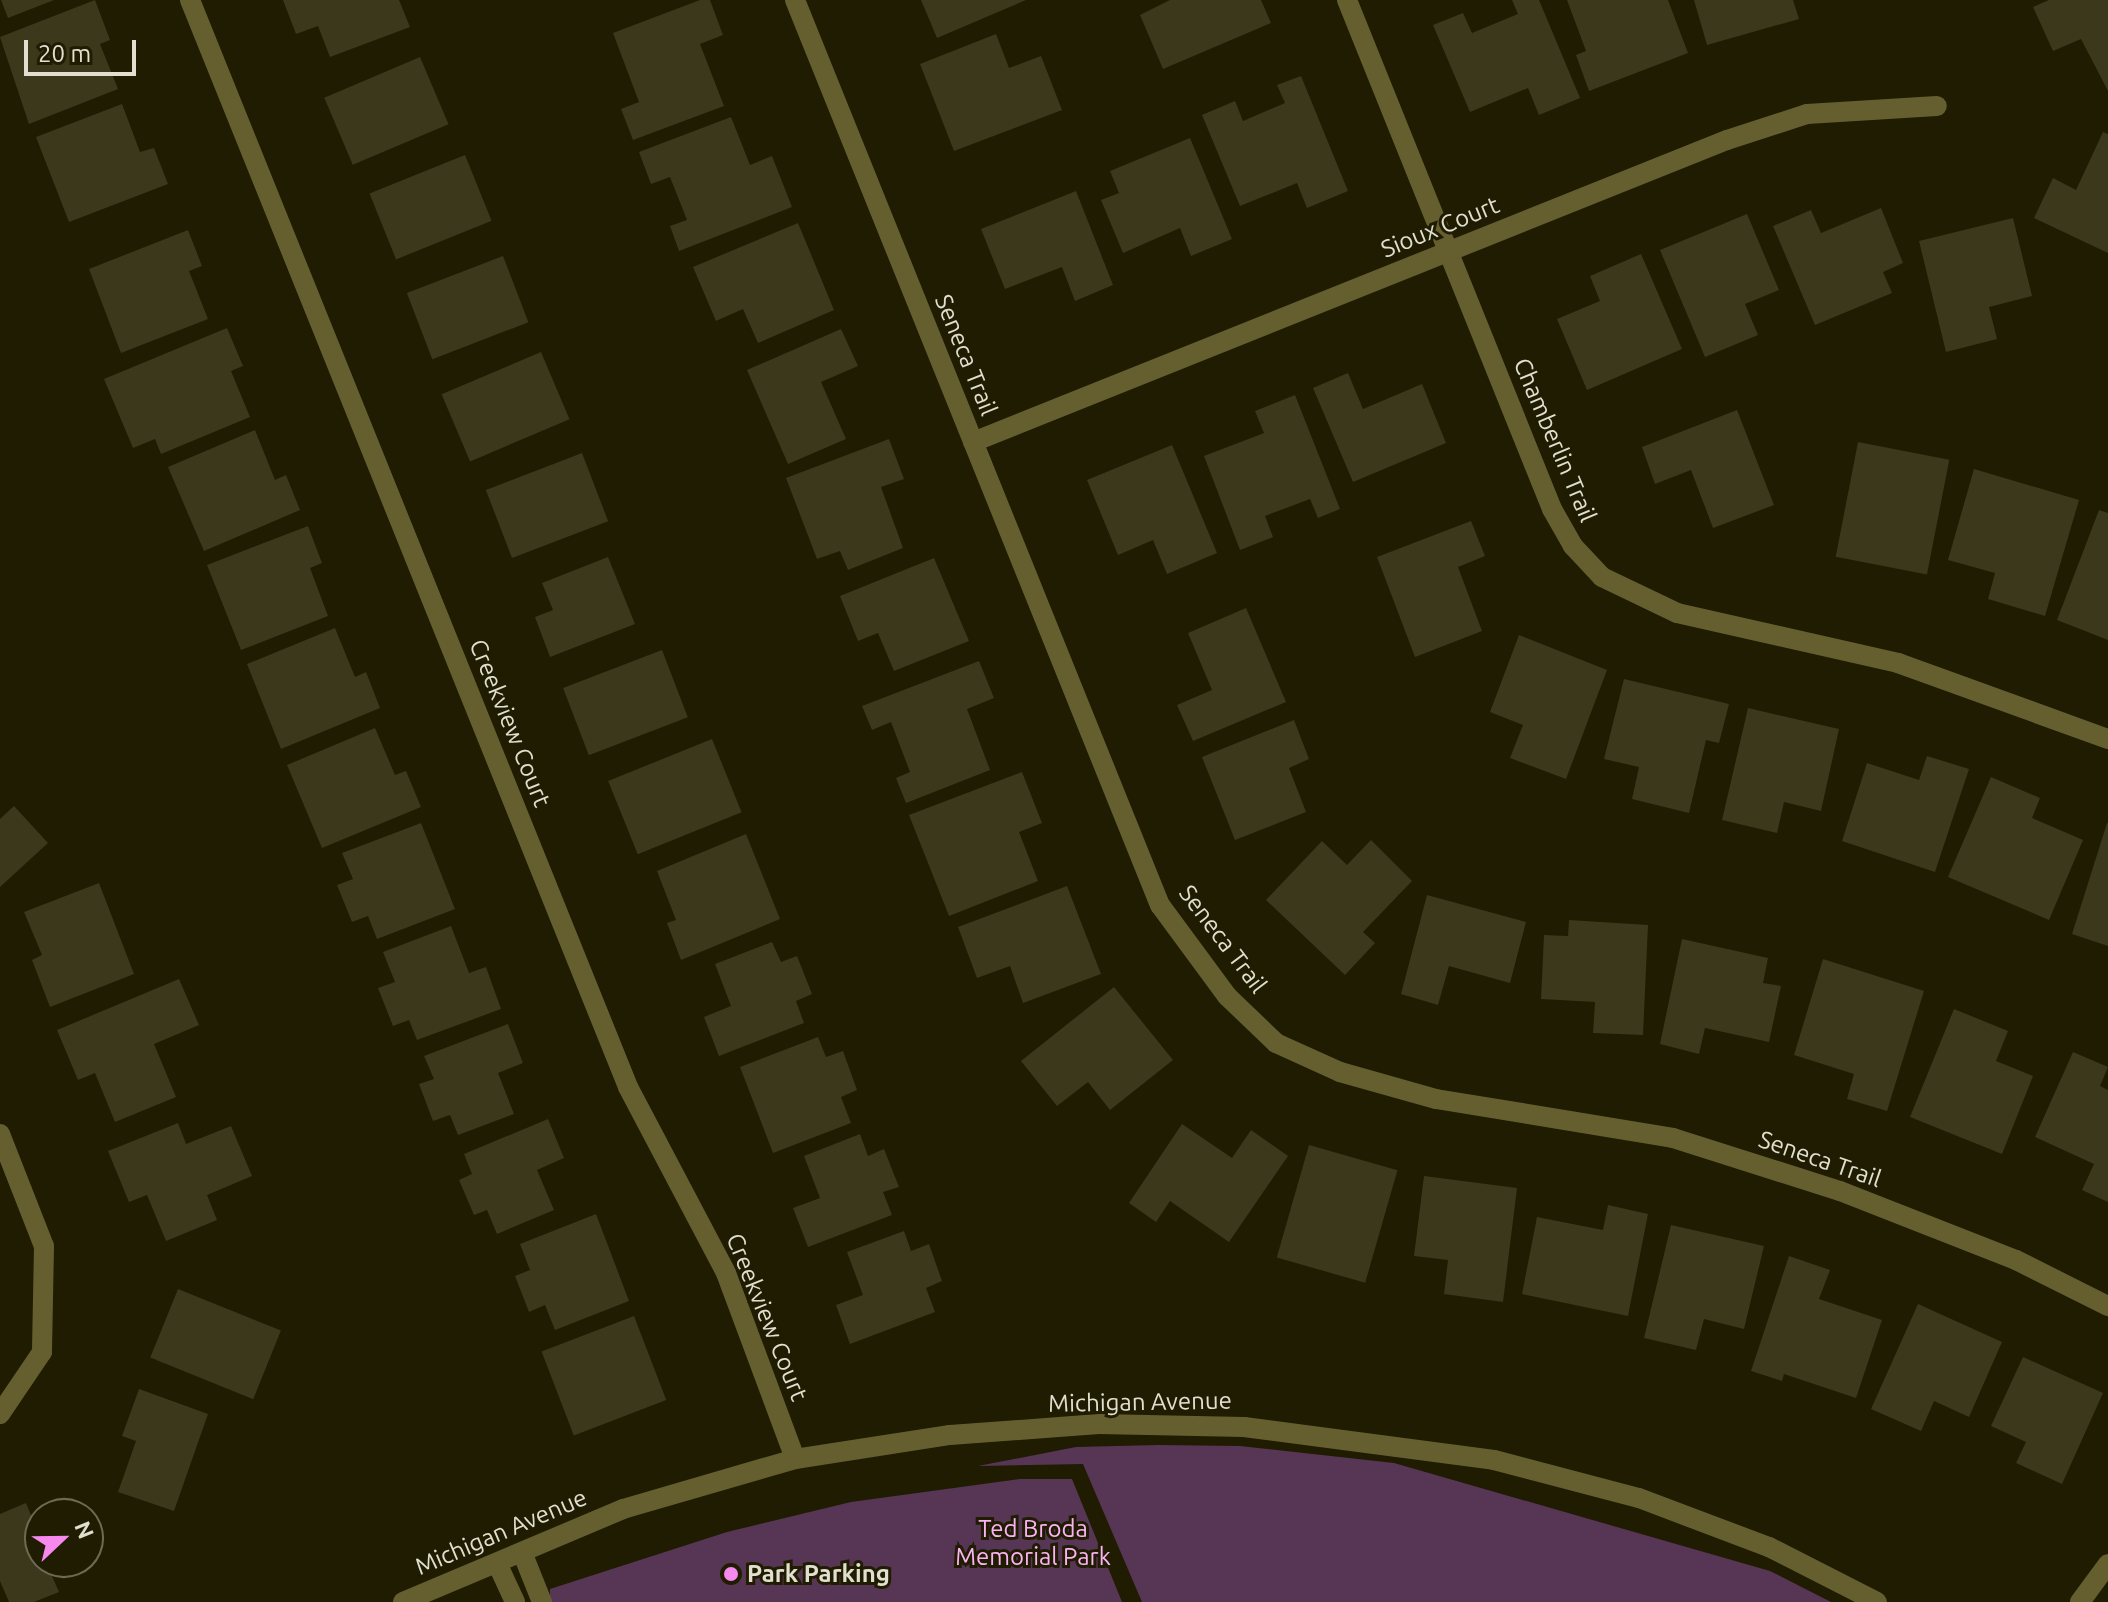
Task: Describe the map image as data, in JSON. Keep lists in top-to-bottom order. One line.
{"streets":{"street":["Sioux Court","Seneca Trail","Chamberlin Trail","Creekview Court","Michigan Avenue"]},"crossings":[["Sioux Court","Seneca Trail"],["Sioux Court","Chamberlin Trail"],["Creekview Court","Michigan Avenue"]],"parks":["Ted Broda Memorial Park"],"places":["Park Parking"],"scale_bar":"20 m","north":"right"}
